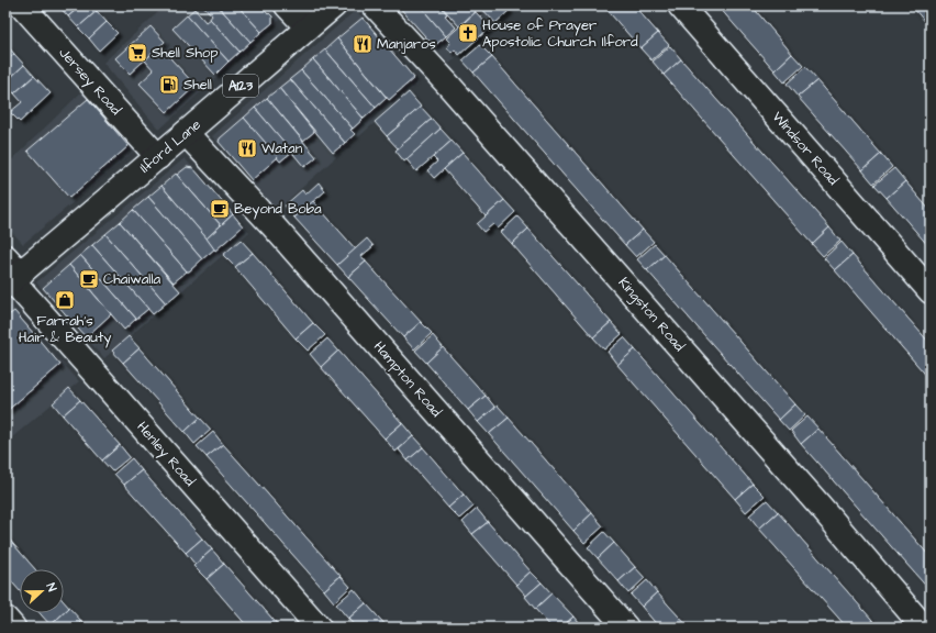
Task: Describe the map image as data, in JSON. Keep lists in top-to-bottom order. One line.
{"streets":{"street":["Jersey Road","A123","Ilford Lane","Windsor Road","Kingston Road","Hampton Road","Henley Road"]},"crossings":[["Jersey Road","Ilford Lane"],["Ilford Lane","Hampton Road"],["Ilford Lane","Henley Road"]],"places":{"church":["House of Prayer Apostolic Church Ilford"],"restaurant":["Manjaros","Watan"],"supermarket":["Shell Shop"],"fuel station":["Shell"],"cafe":["Beyond Boba","Chaiwalla"],"shop":["Farrah's Hair & Beauty"]},"north":"right"}
